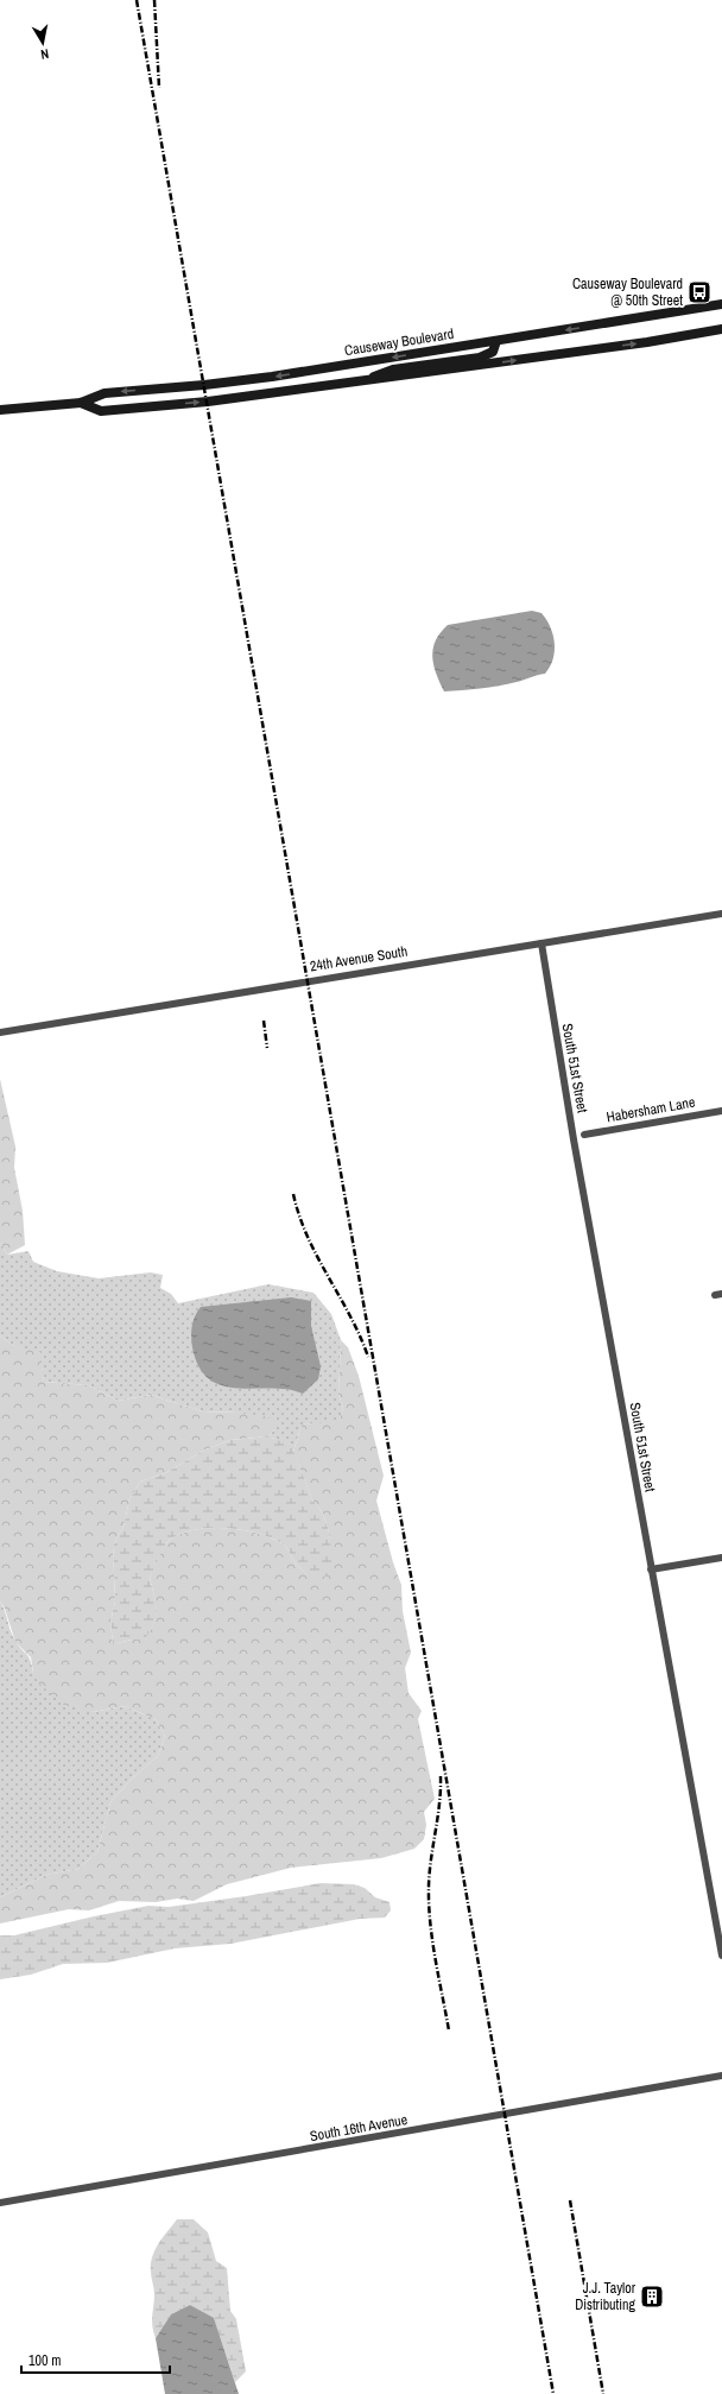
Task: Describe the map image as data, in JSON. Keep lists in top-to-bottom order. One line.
{"streets":{"main road":["Causeway Boulevard"],"street":["24th Avenue South","South 51st Street","Habersham Lane","South 16th Avenue"]},"crossings":[["24th Avenue South","South 51st Street"]],"places":{"bus stop":["Causeway Boulevard @ 50th Street"],"building":["J.J. Taylor Distributing"]},"scale_bar":"100 m","north":"bottom"}
